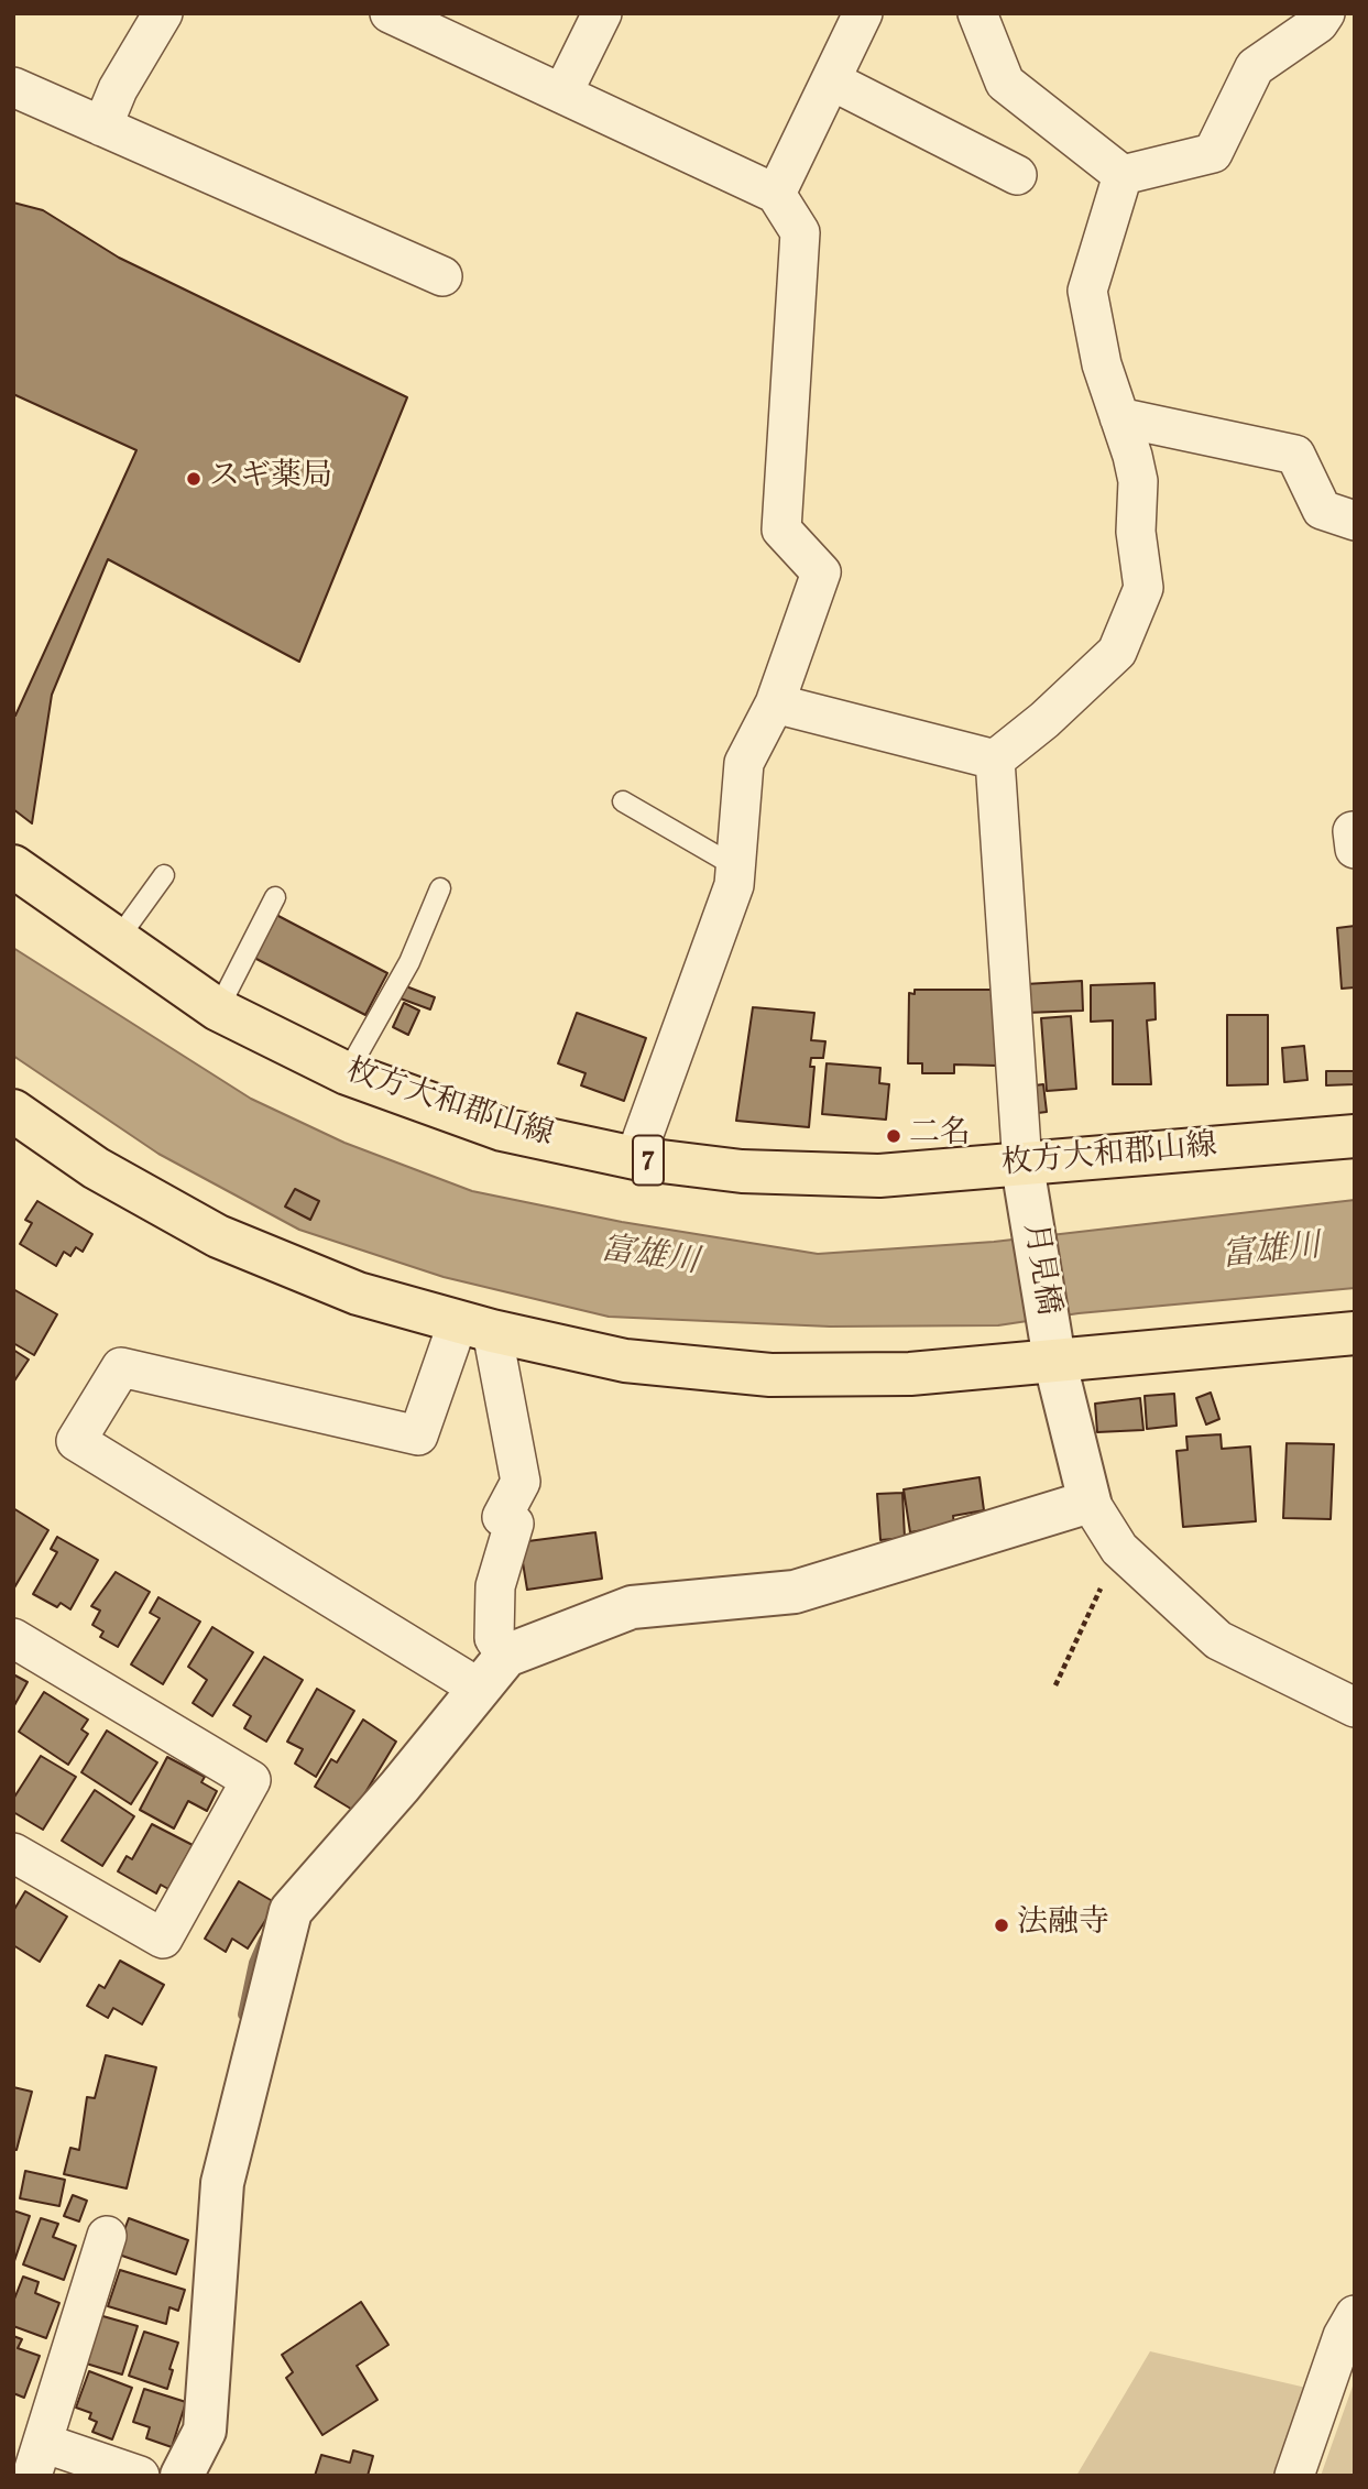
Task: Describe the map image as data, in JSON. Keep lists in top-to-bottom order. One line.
{"streets":{"main road":["枚方大和郡山線","7"],"street":["月見橋"]},"crossings":[["枚方大和郡山線","月見橋"]],"water":["富雄川"],"places":["スギ薬局","二名","法融寺"]}
